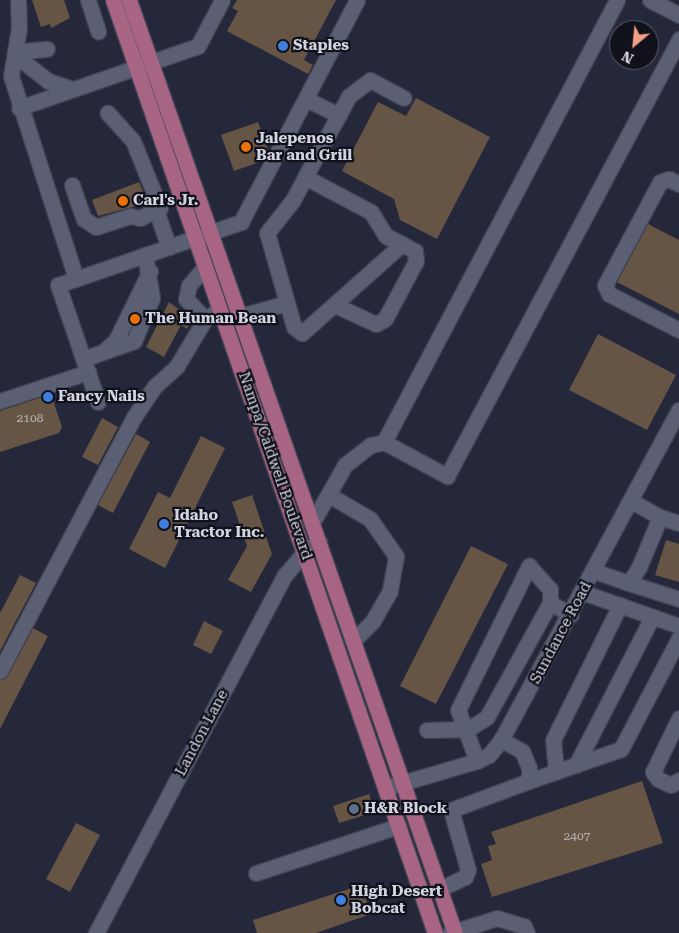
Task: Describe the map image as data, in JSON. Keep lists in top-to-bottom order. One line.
{"streets":{"main road":["Nampa/Caldwell Boulevard"],"street":["Sundance Road","Landon Lane"]},"crossings":[["Nampa/Caldwell Boulevard","Sundance Road"],["Nampa/Caldwell Boulevard","Landon Lane"]],"places":["Staples","Jalepenos Bar and Grill","Carl's Jr.","The Human Bean","Fancy Nails","Idaho Tractor Inc.","H&R Block","High Desert Bobcat"],"house_numbers":["2108","2407"],"north":"bottom left"}
